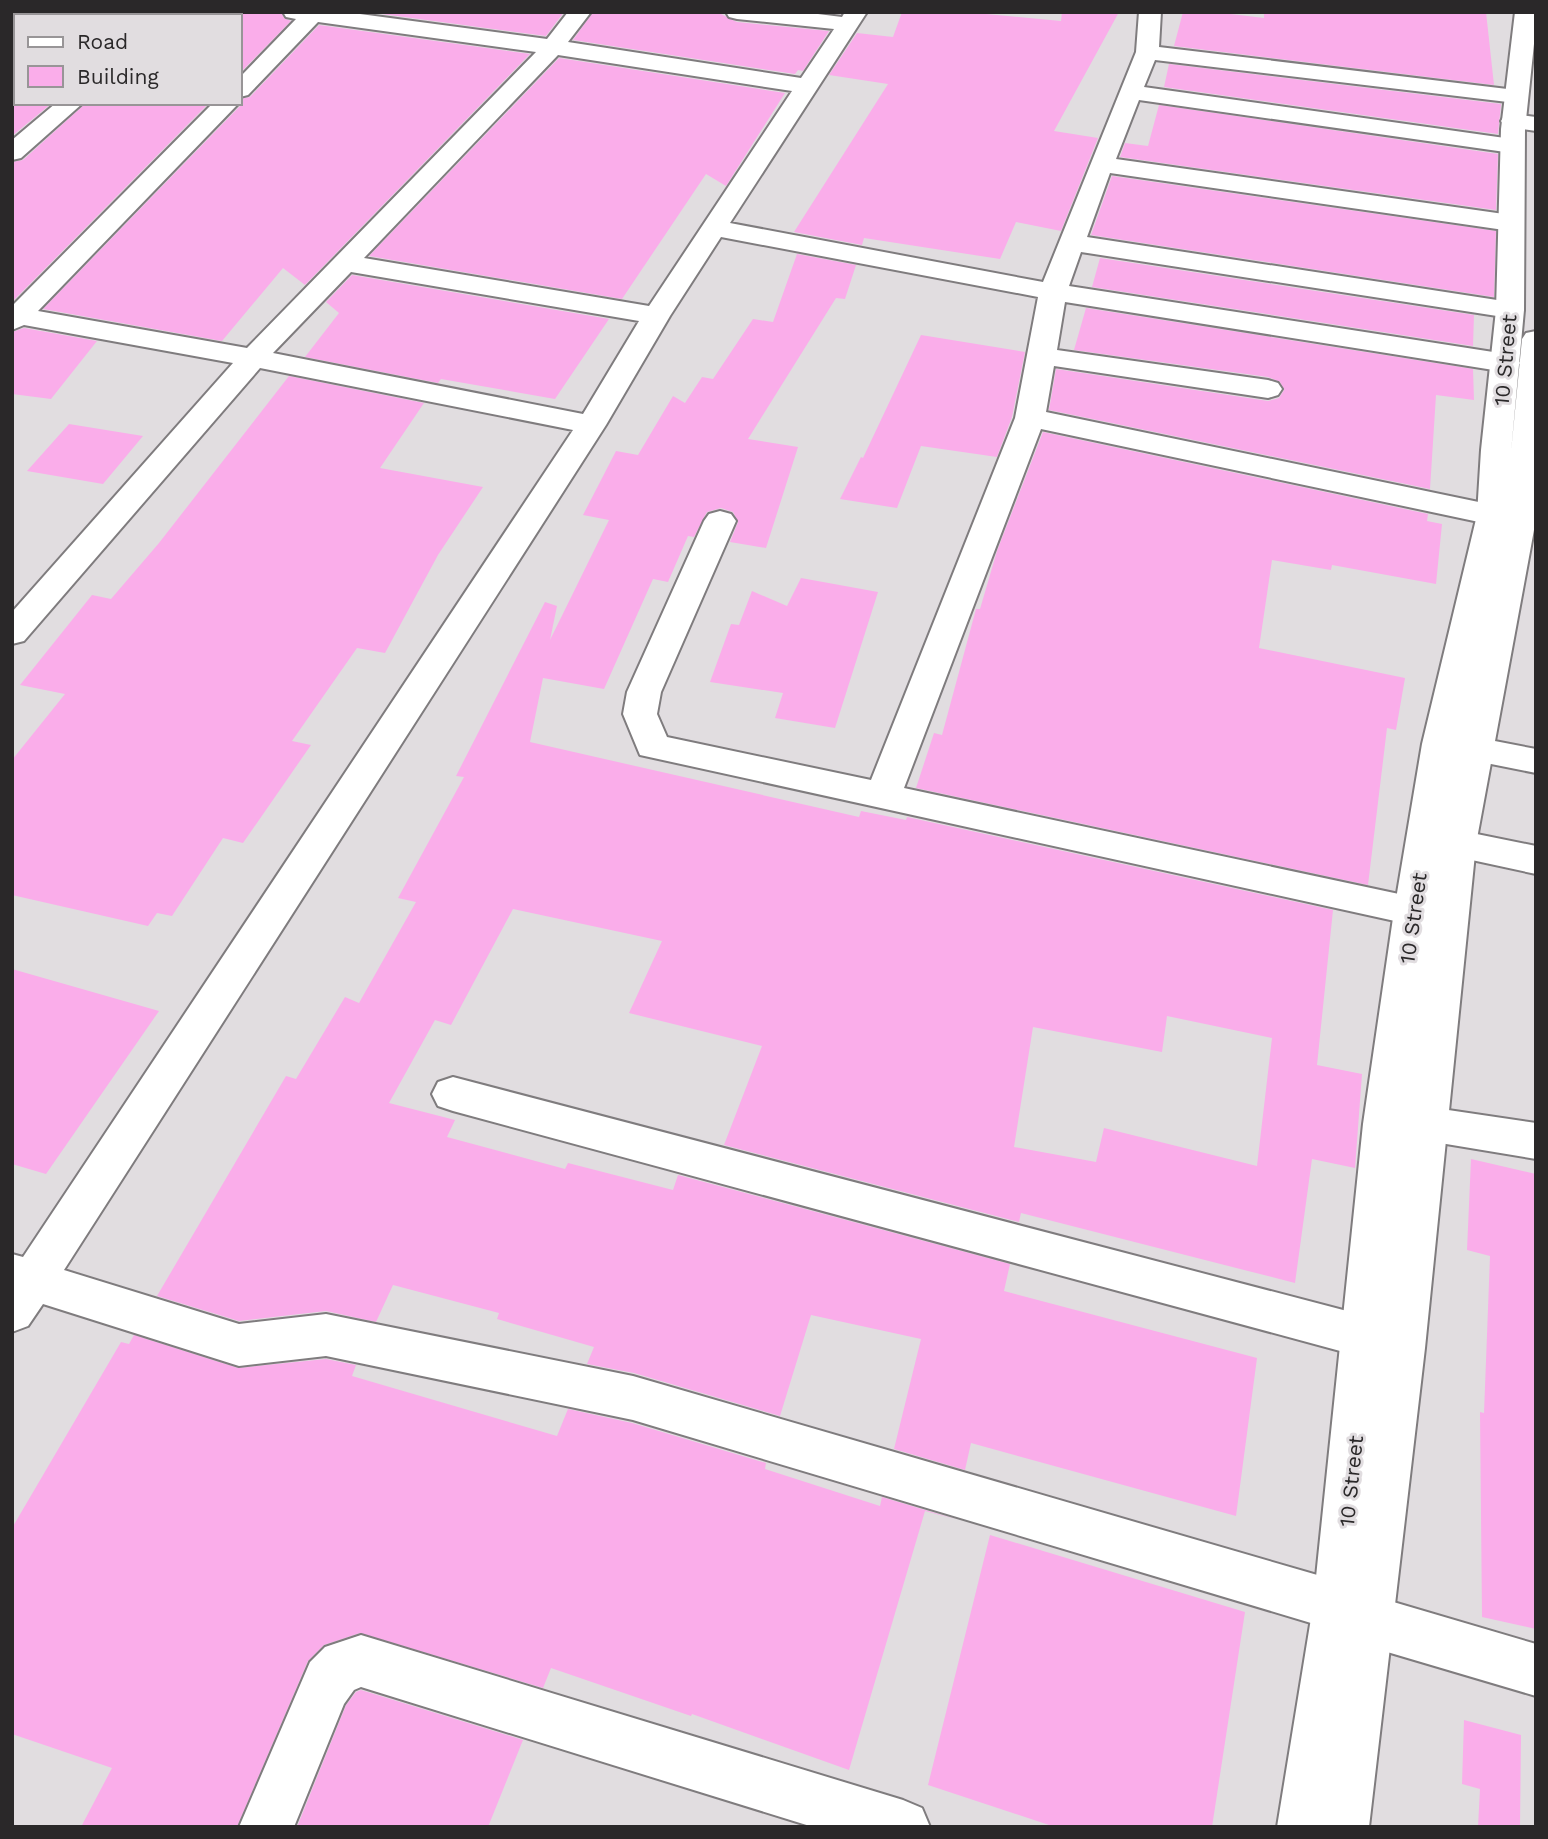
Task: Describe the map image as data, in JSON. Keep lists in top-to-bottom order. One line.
{"streets":{"street":["10 Street"]},"legend":["Road","Building"]}
